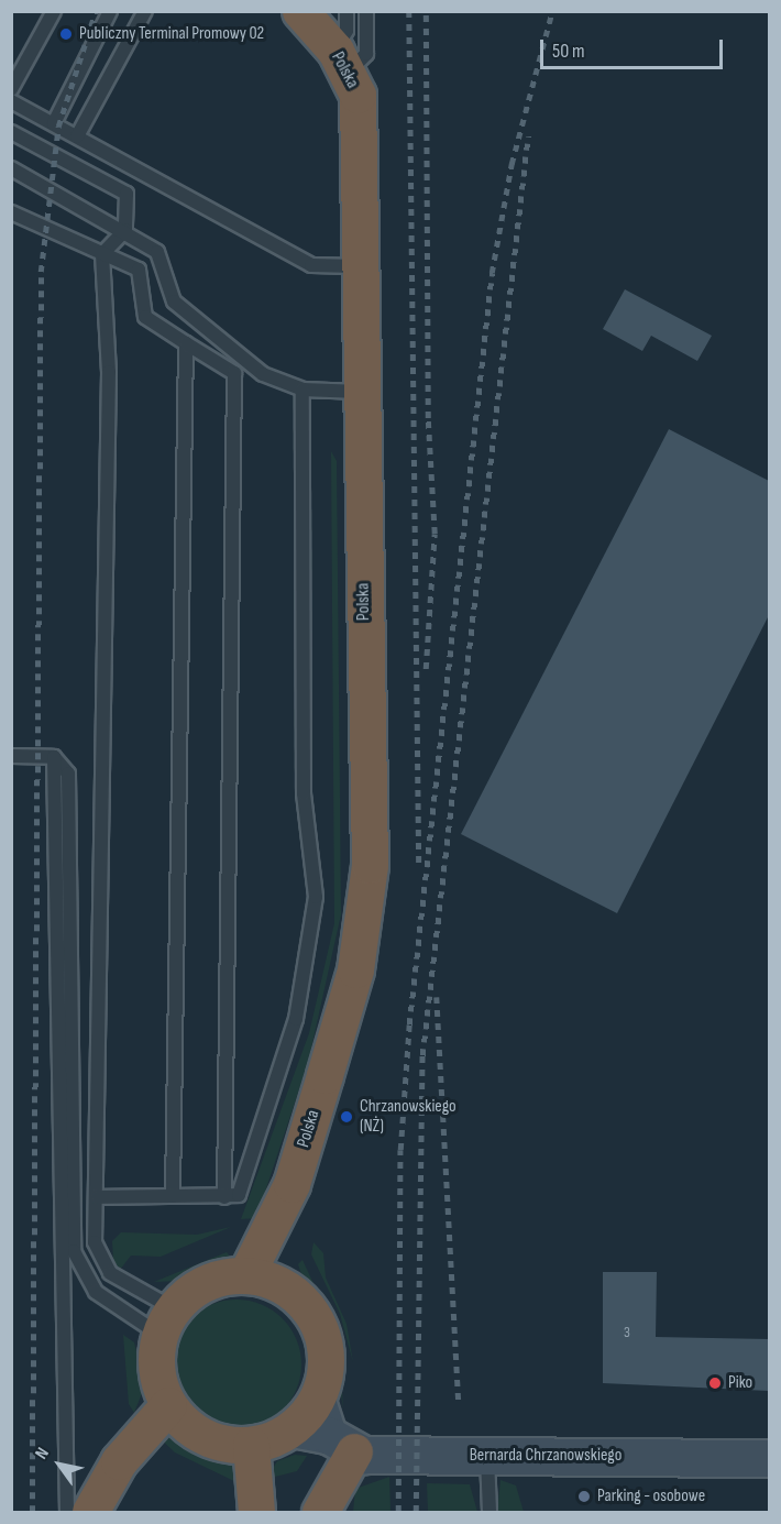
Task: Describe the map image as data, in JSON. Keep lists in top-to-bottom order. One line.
{"streets":{"highway":["Polska"],"street":["Bernarda Chrzanowskiego"]},"crossings":[["Polska","Bernarda Chrzanowskiego"]],"places":["Publiczny Terminal Promowy 02","Chrzanowskiego (NŻ)","Piko","Parking - osobowe"],"house_numbers":["3"],"scale_bar":"50 m","north":"top left"}
